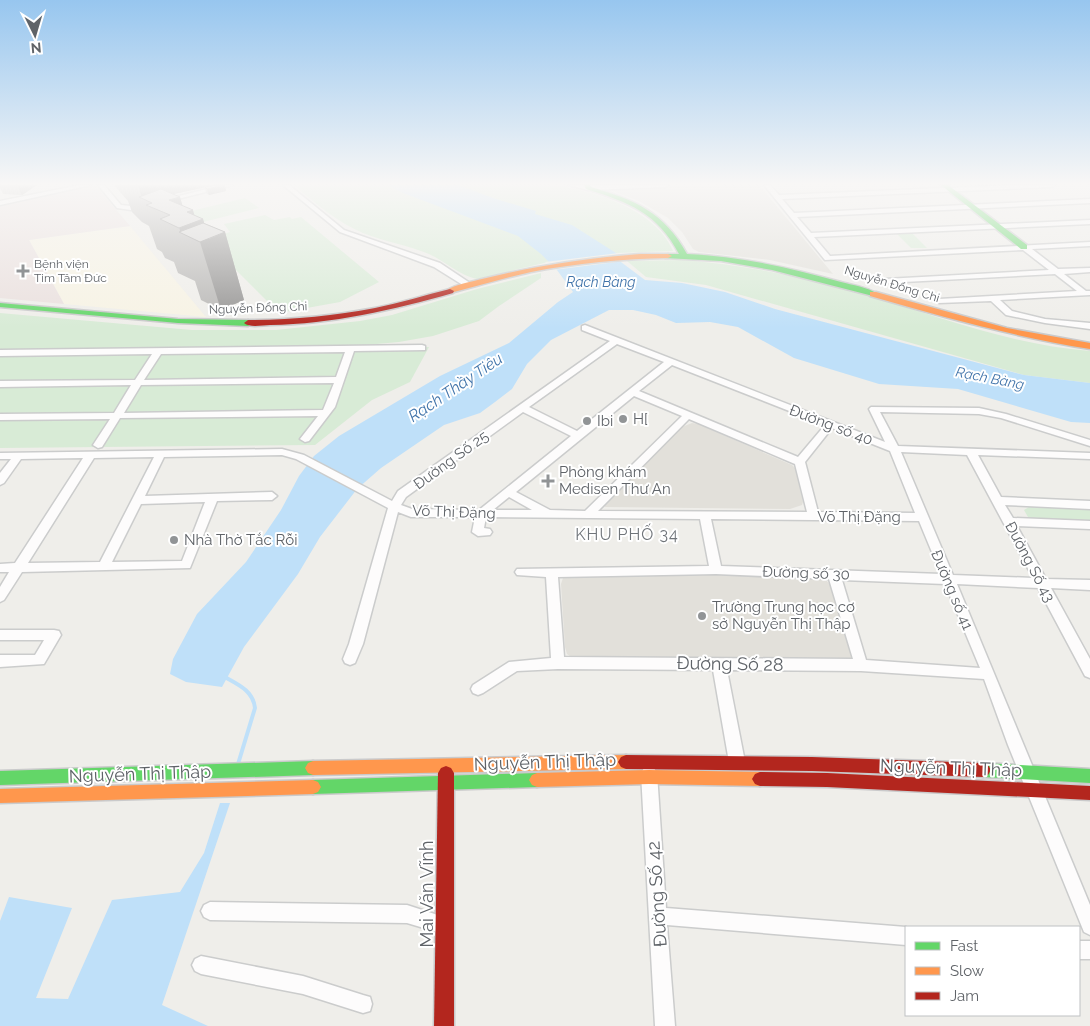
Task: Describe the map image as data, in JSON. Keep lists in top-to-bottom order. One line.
{"streets":{"street":["Nguyễn Đổng Chi","Đường số 40","Đường Số 25","Võ Thị Đặng","Đường Số 43","Đường số 30","Đường số 41","Đường Số 28","Nguyễn Thị Thập","Mai Văn Vĩnh","Đường Số 42"]},"crossings":[["Đường số 40","Đường Số 25"],["Đường số 40","Đường Số 43"],["Đường số 40","Đường số 41"],["Đường Số 25","Võ Thị Đặng"],["Võ Thị Đặng","Đường số 41"],["Đường Số 43","Đường số 30"],["Đường số 30","Đường số 41"],["Đường số 41","Đường Số 28"],["Đường số 41","Nguyễn Thị Thập"],["Nguyễn Thị Thập","Mai Văn Vĩnh"],["Nguyễn Thị Thập","Đường Số 42"]],"districts":["KHU PHỐ 34"],"water":["Rạch Bàng","Rạch Thầy Tiêu"],"places":{"health":["Bệnh viện Tim Tâm Đức","Phòng khám Medisen Thư An"],"other":["H[","Ibi","Nhà Thờ Tắc Rỗi","Trường Trung học cơ sở Nguyễn Thị Thập"]},"legend":["Fast","Slow","Jam"],"north":"bottom"}
